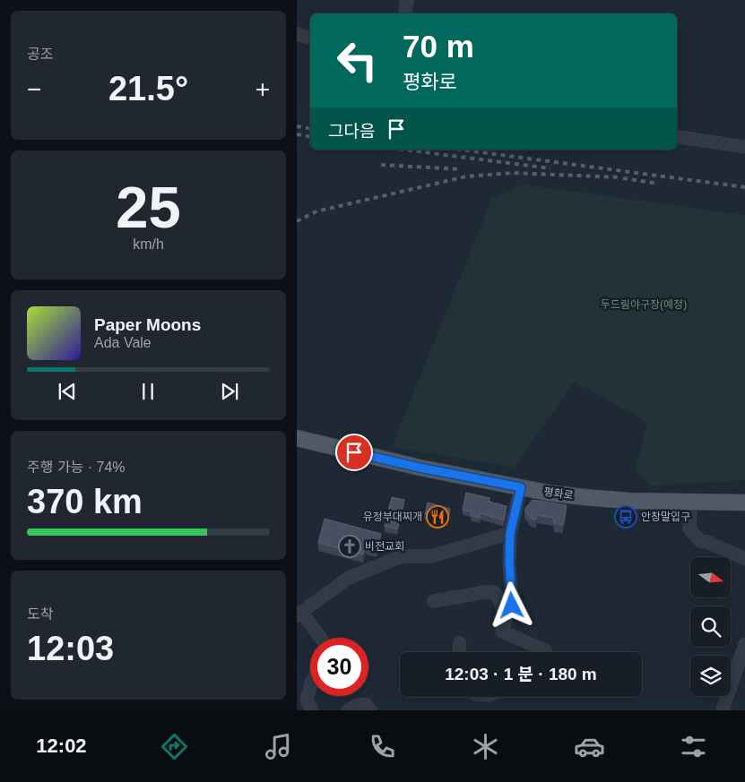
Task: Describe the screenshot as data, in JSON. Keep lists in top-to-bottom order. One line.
{"streets":{"main road":["평화로"]},"parks":["두드림야구장(예정)"],"places":{"restaurant":["유정부대찌개"],"bus stop":["안창말입구"],"church":["비전교회"]},"north":"right","page":{"tile":["공조",["25","km/h"],["주행 가능 · 74%","370 km"],["도착","12:03"]],"turn":["70 m","평화로"],"heat":["−","21.5°","+"],"then":"그다음","song":["Paper Moons","Ada Vale"],"limit":"30","trip":"12:03 · 1 분 · 180 m","tabs":"12:02"}}
